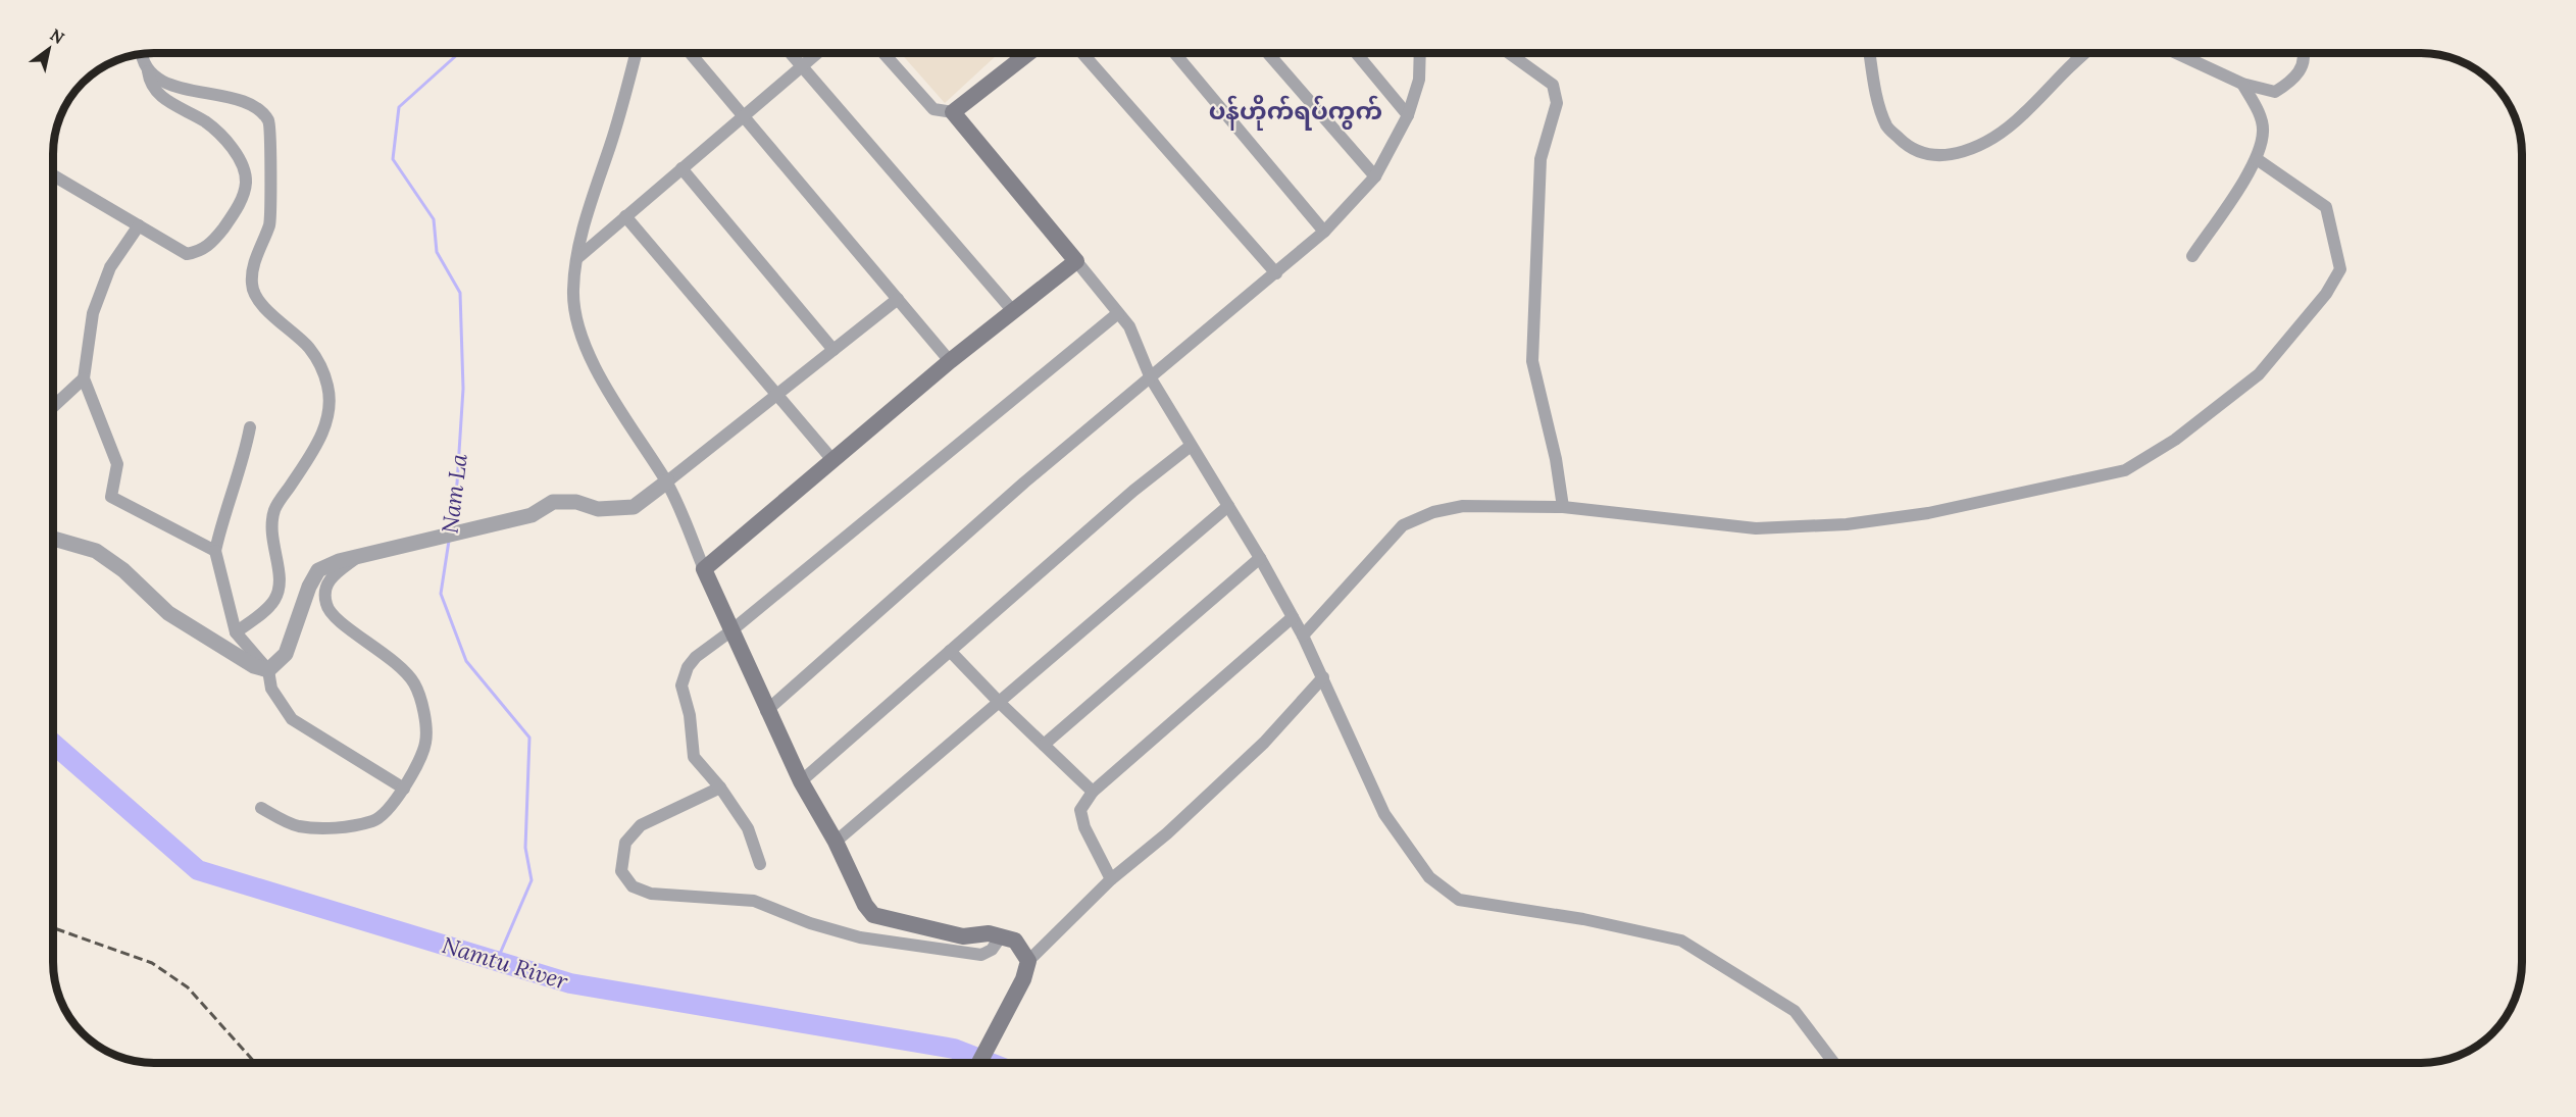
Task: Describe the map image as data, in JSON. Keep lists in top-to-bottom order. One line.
{"districts":["ပန်ဟိုက်ရပ်ကွက်"],"water":["Nam La","Namtu River"],"north":"top right"}
